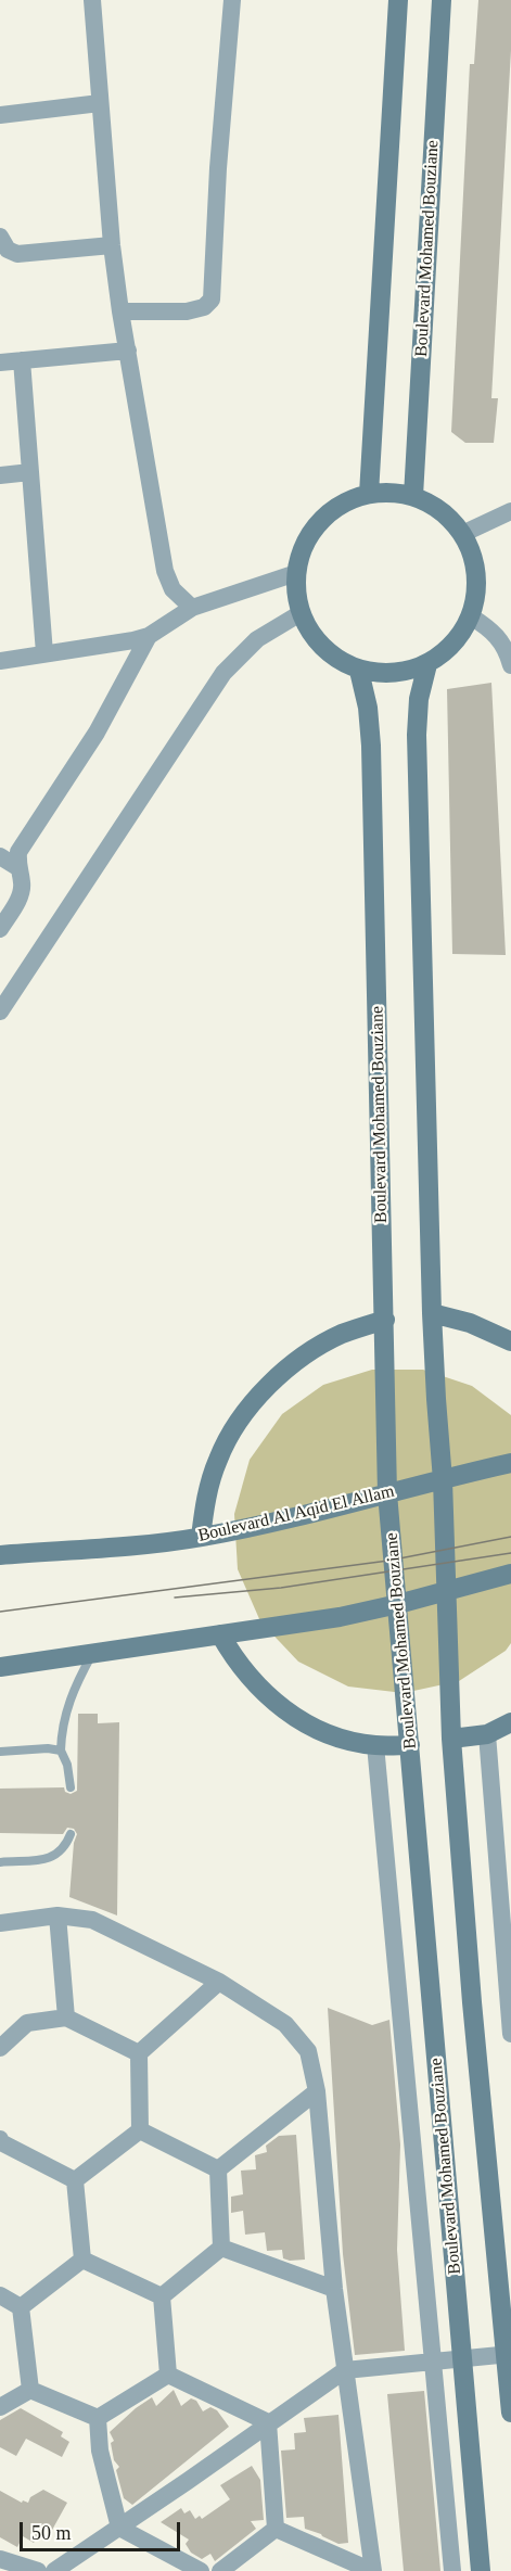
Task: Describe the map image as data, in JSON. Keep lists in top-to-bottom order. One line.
{"streets":{"street":["Boulevard Mohamed Bouziane","Boulevard Al Aqid El Allam"]},"crossings":[["Boulevard Mohamed Bouziane","Boulevard Al Aqid El Allam"]],"scale_bar":"50 m"}
